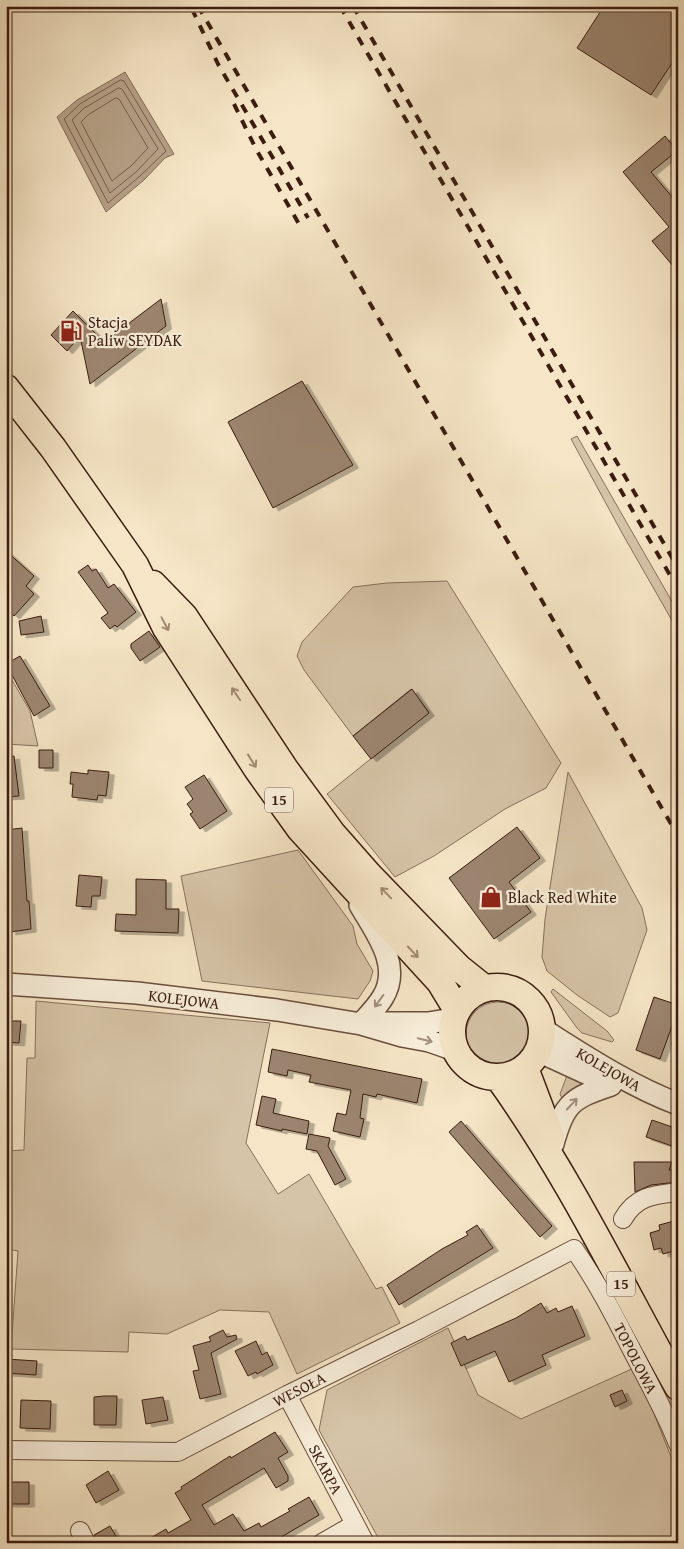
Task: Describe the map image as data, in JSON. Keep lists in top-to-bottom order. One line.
{"streets":{"main road":["15"],"street":["KOLEJOWA","TOPOLOWA","WESOŁA","SKARPA"]},"crossings":[["15","KOLEJOWA"],["TOPOLOWA","WESOŁA"],["WESOŁA","SKARPA"]],"places":{"fuel station":["Stacja Paliw SEYDAK"],"shop":["Black Red White"]}}
